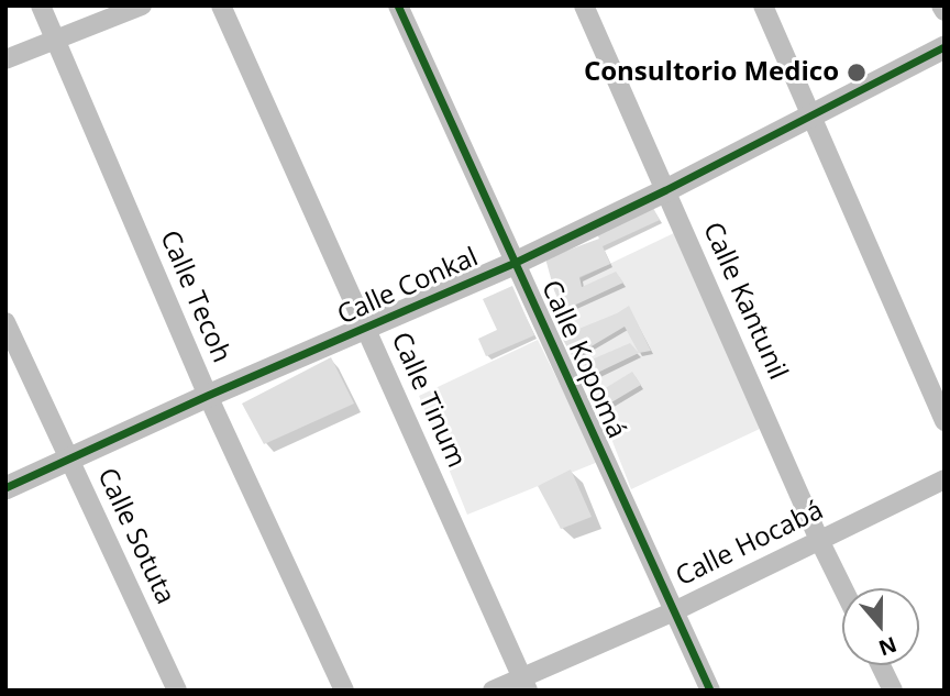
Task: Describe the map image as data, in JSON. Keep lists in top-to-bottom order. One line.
{"streets":{"street":["Calle Conkal","Calle Tecoh","Calle Kantunil","Calle Kopomá","Calle Tinum","Calle Sotuta","Calle Hocabá"]},"crossings":[["Calle Conkal","Calle Tecoh"],["Calle Conkal","Calle Kantunil"],["Calle Conkal","Calle Kopomá"],["Calle Conkal","Calle Tinum"],["Calle Conkal","Calle Sotuta"],["Calle Kantunil","Calle Hocabá"],["Calle Kopomá","Calle Hocabá"],["Calle Tinum","Calle Hocabá"]],"places":["Consultorio Medico"],"north":"bottom"}
